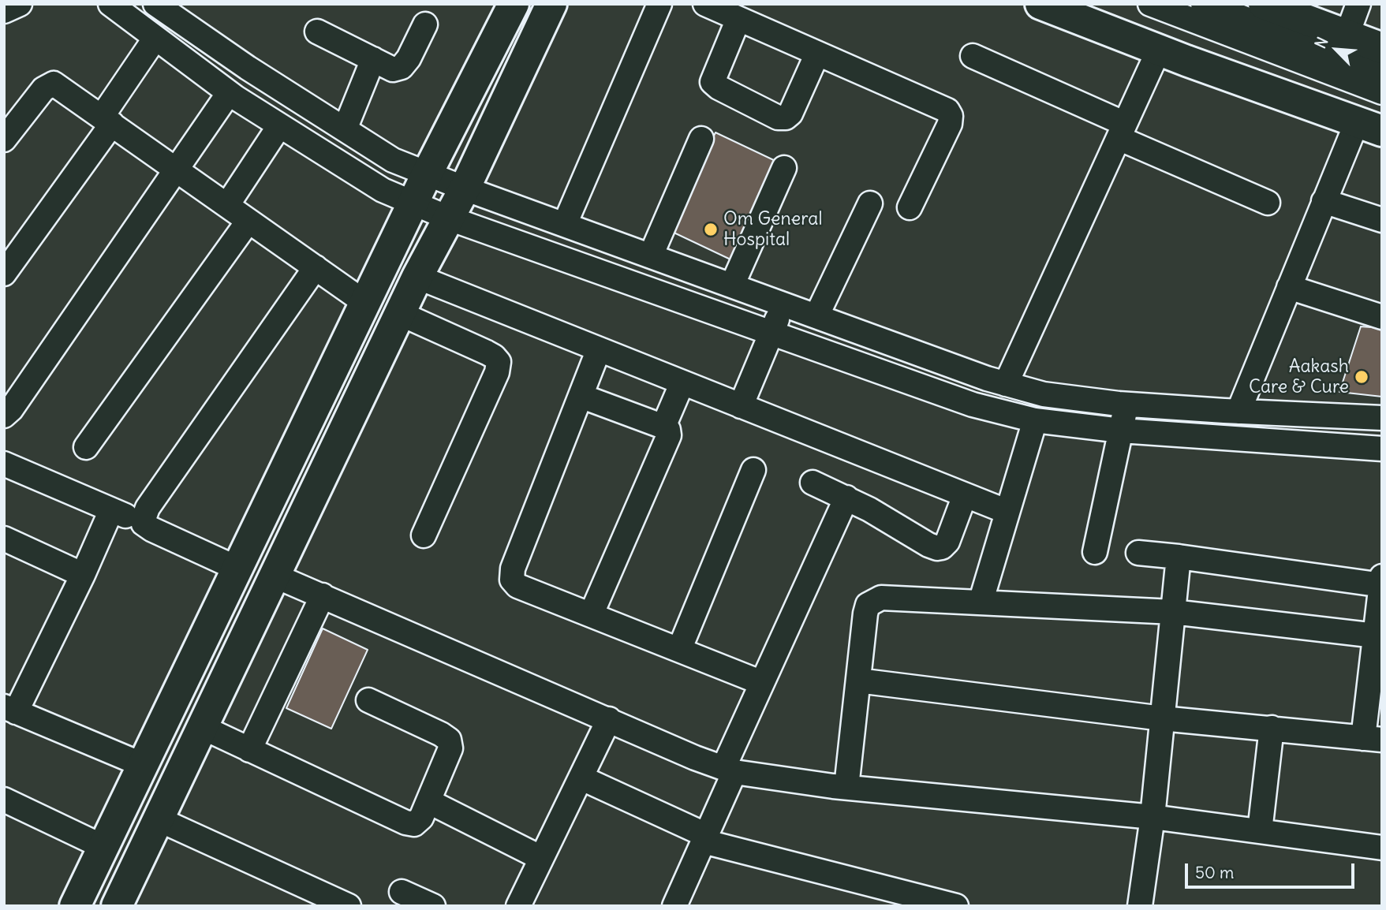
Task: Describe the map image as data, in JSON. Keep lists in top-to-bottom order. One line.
{"places":["Om General Hospital","Aakash Care & Cure"],"scale_bar":"50 m","north":"top left"}
